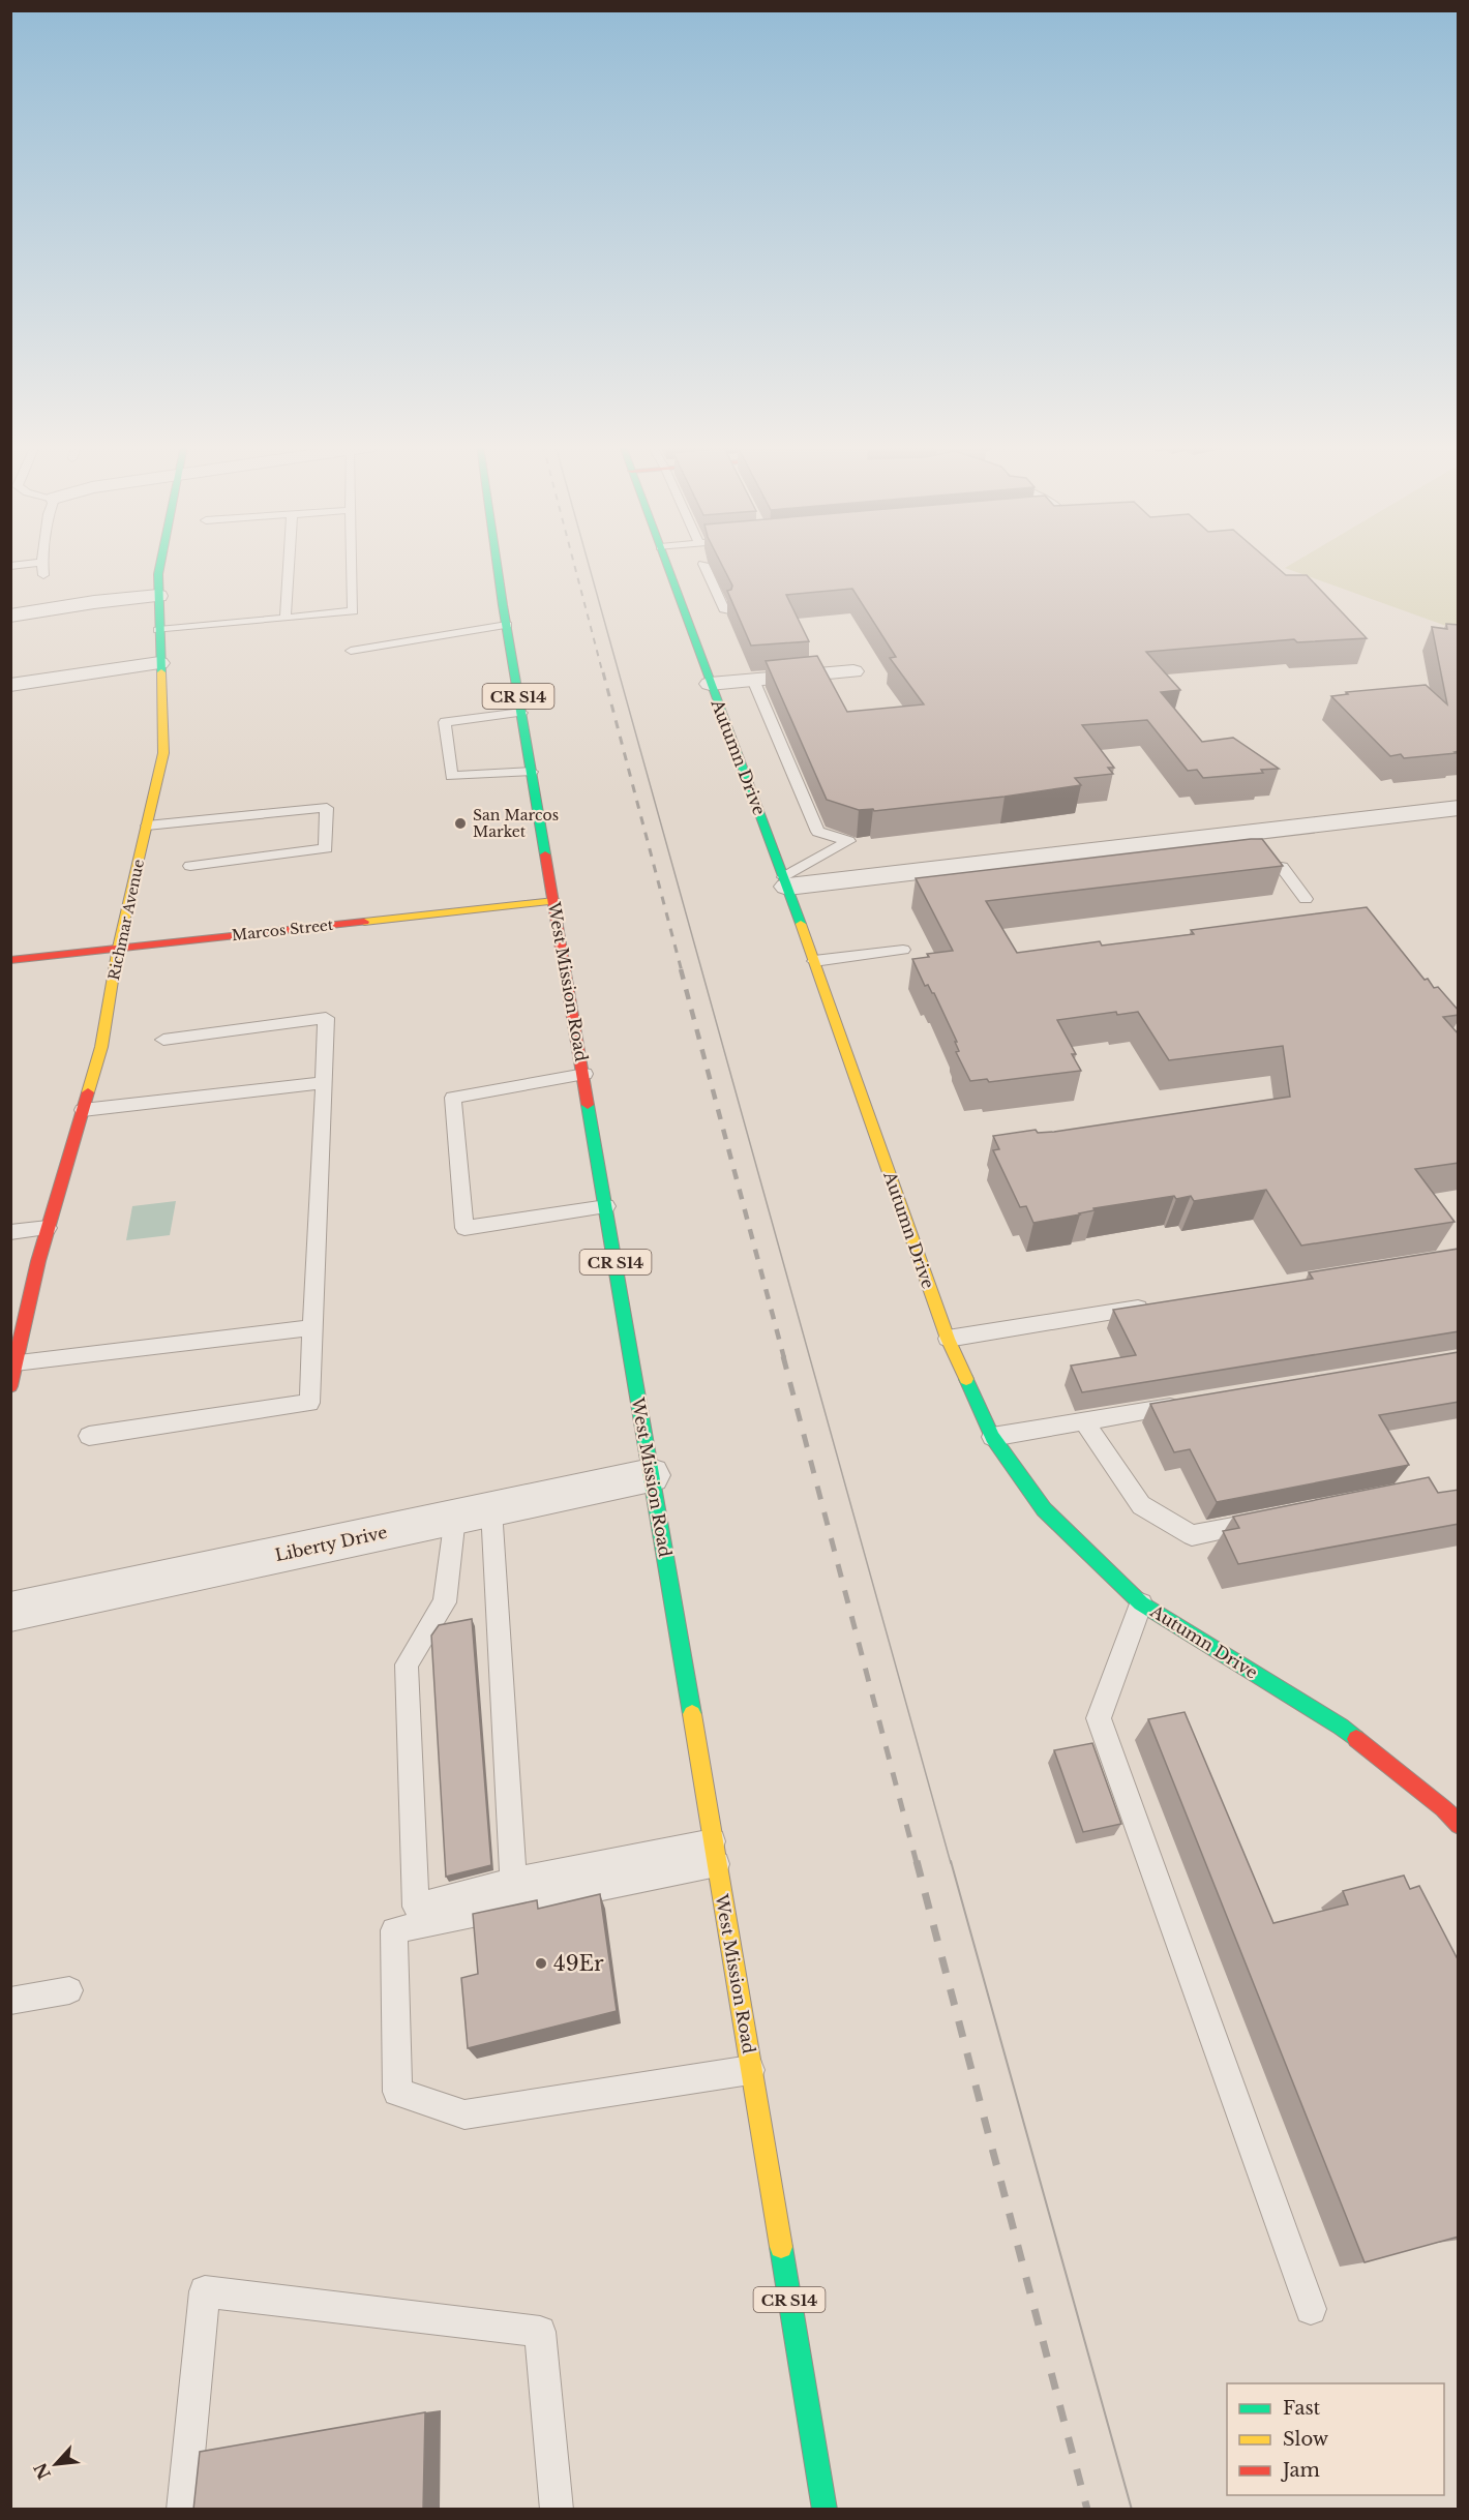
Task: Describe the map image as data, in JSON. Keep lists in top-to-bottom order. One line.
{"streets":{"street":["CR S14","Autumn Drive","Richmar Avenue","Marcos Street","West Mission Road","Liberty Drive"]},"crossings":[["Richmar Avenue","Marcos Street"],["Marcos Street","West Mission Road"],["West Mission Road","Liberty Drive"]],"places":["San Marcos Market","49Er"],"legend":["Fast","Slow","Jam"],"north":"bottom left"}
